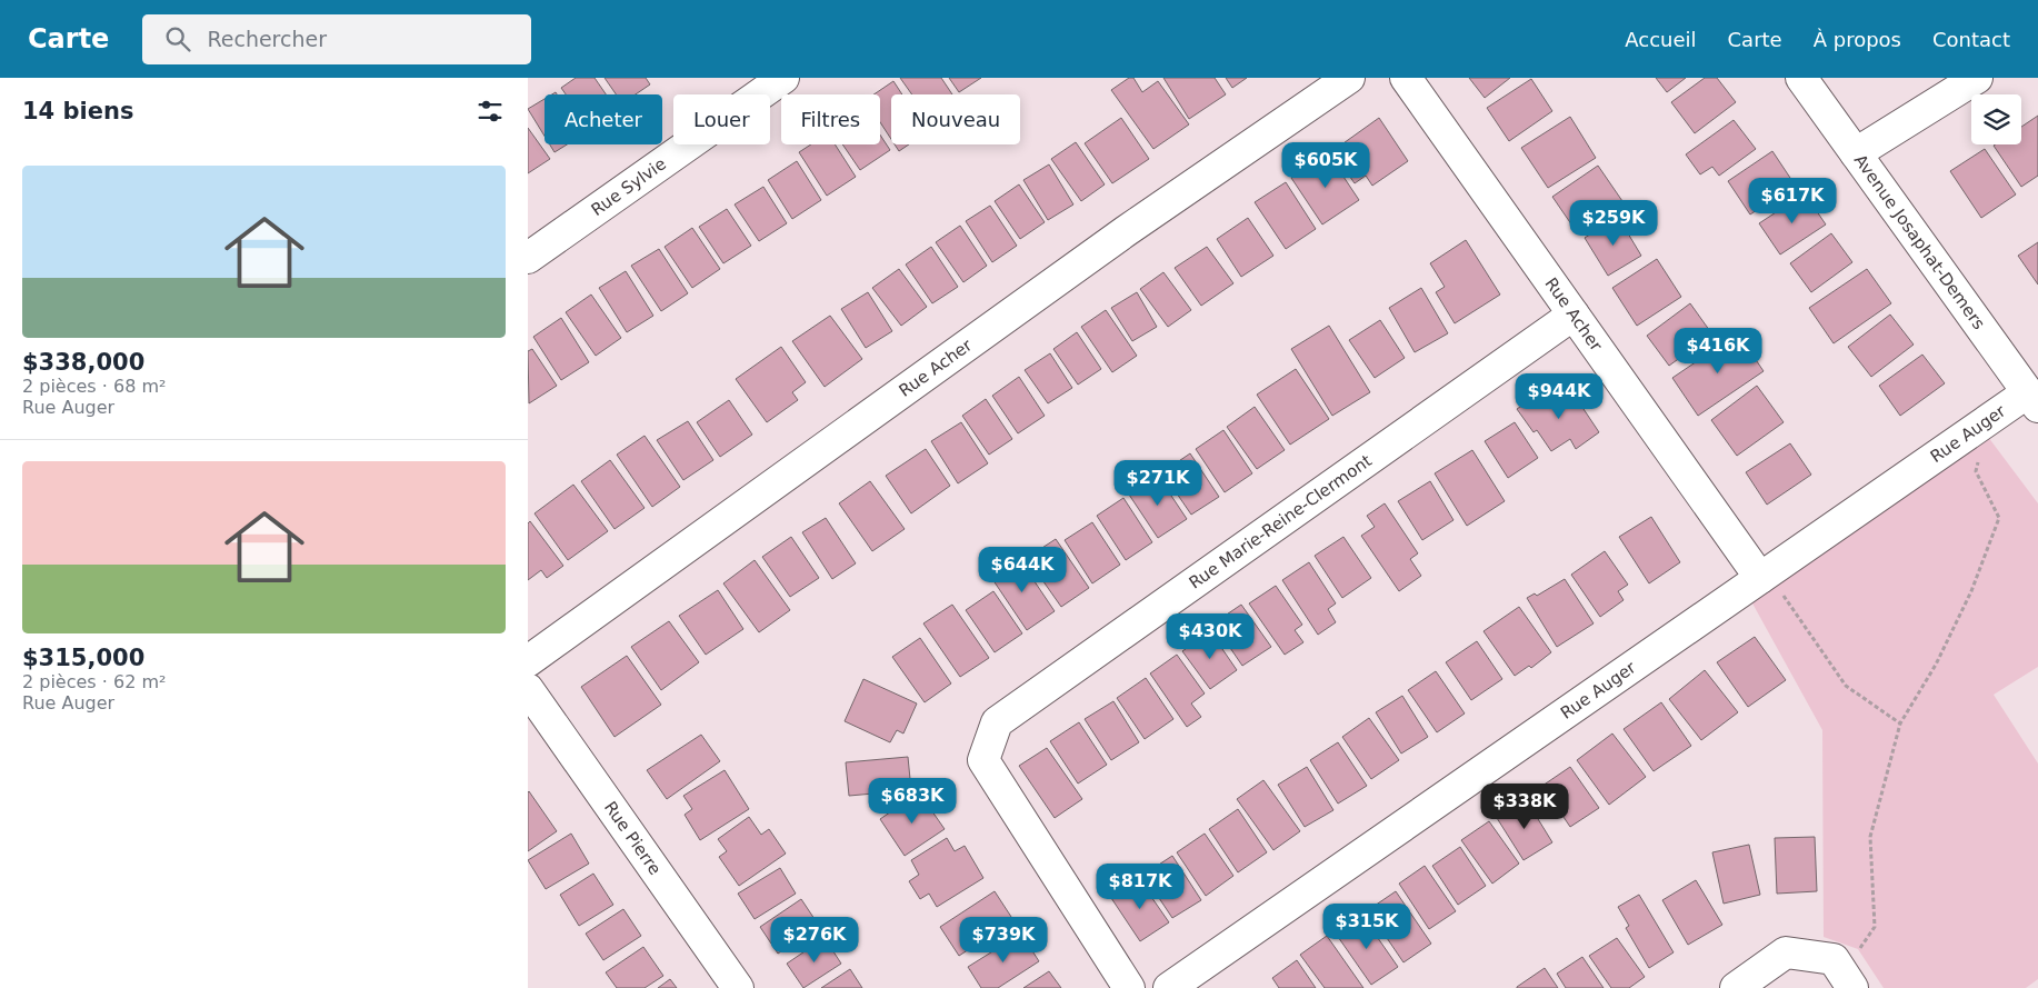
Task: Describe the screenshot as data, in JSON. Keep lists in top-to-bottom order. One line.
{"streets":{"street":["Rue Sylvie","Avenue Josaphat-Demers","Rue Acher","Rue Auger","Rue Marie-Reine-Clermont","Rue Pierre"]},"crossings":[["Avenue Josaphat-Demers","Rue Auger"],["Rue Acher","Rue Auger"],["Rue Acher","Rue Marie-Reine-Clermont"]],"page":{"header":"Carte","search":"Rechercher","nav":["Accueil","Carte","À propos","Contact"],"heading":"14 biens","chip":["Acheter","Louer","Filtres","Nouveau"],"price":["$605K","$617K","$259K","$416K","$944K","$271K","$644K","$430K","$683K","$338K","$817K","$315K","$276K","$739K"],"list":[{"name":"$338,000","note":"2 pièces · 68 m² · Rue Auger"},{"name":"$315,000","note":"2 pièces · 62 m² · Rue Auger"}]}}
